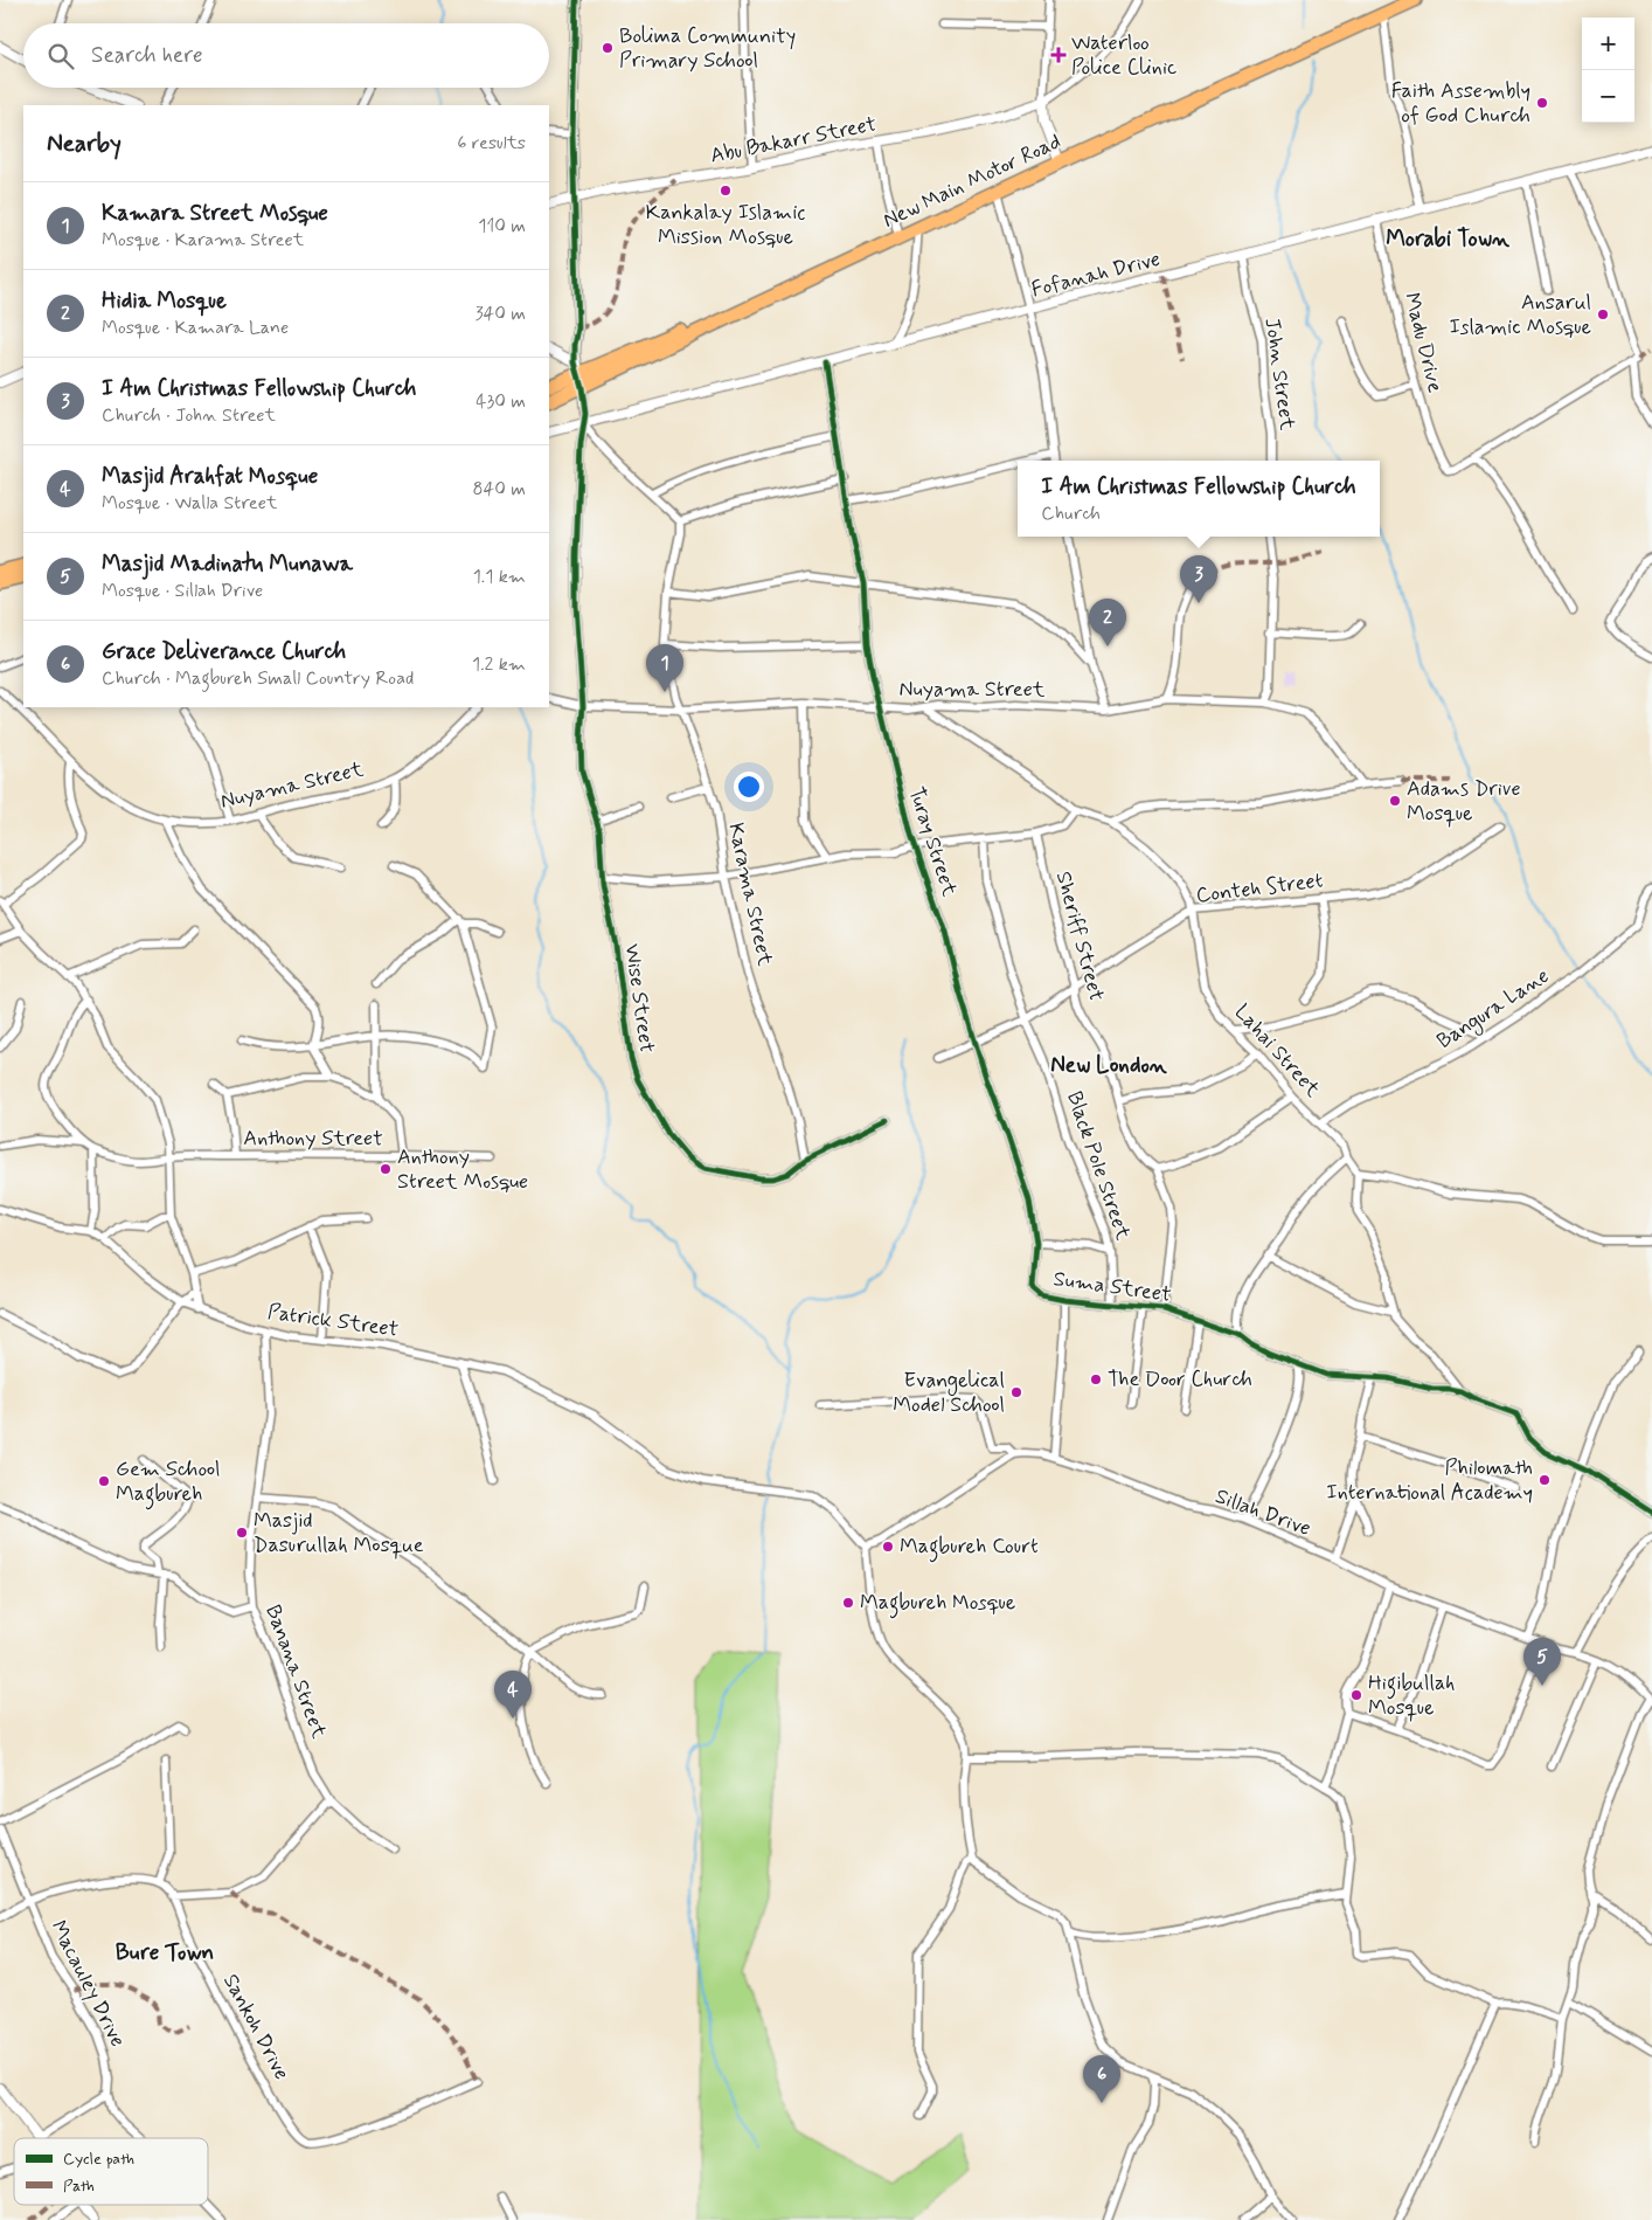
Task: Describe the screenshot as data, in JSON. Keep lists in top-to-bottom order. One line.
{"streets":{"highway":["New Main Motor Road"],"street":["Abu Bakarr Street","Fofanah Drive","Madu Drive","John Street","Nuyama Street","Turay Street","Conteh Street","Karama Street","Sheriff Street","Wise Street","Bangura Lane","Lahai Street","Anthony Street","Black Pole Street","Suma Street","Patrick Street","Sillah Drive","Banana Street","Macauley Drive","Sankoh Drive"]},"crossings":[["New Main Motor Road","Wise Street"],["Fofanah Drive","Madu Drive"],["Fofanah Drive","John Street"],["Fofanah Drive","Turay Street"],["Fofanah Drive","Wise Street"],["Nuyama Street","Turay Street"],["Nuyama Street","Karama Street"],["Nuyama Street","Wise Street"],["Nuyama Street","Lahai Street"],["Turay Street","Conteh Street"],["Turay Street","Suma Street"],["Conteh Street","Sheriff Street"],["Conteh Street","Lahai Street"],["Conteh Street","Black Pole Street"],["Karama Street","Wise Street"],["Bangura Lane","Lahai Street"],["Black Pole Street","Suma Street"],["Patrick Street","Banana Street"]],"districts":["Morabi Town","New London","Bure Town"],"places":{"other":["Bolima Community Primary School","Faith Assembly of God Church","Kankalay Islamic Mission Mosque","Ansarul Islamic Mosque","Adams Drive Mosque","Anthony Street Mosque","The Door Church","Evangelical Model School","Philomath International Academy","Gem School Magbureh","Masjid Dasurullah Mosque","Magbureh Court","Magbureh Mosque","Higibullah Mosque"],"health":["Waterloo Police Clinic"]},"legend":["Cycle path","Path"],"page":{"map_buttons":["+","−"],"search":"Search here","heading":["Nearby","6 results"],"list":[{"mark":"1","name":"Kamara Street Mosque","note":"Mosque · Karama Street","value":"110 m"},{"mark":"2","name":"Hidia Mosque","note":"Mosque · Kamara Lane","value":"340 m"},{"mark":"3","name":"I Am Christmas Fellowship Church","note":"Church · John Street","value":"430 m"},{"mark":"4","name":"Masjid Arahfat Mosque","note":"Mosque · Walla Street","value":"840 m"},{"mark":"5","name":"Masjid Madinatu Munawa","note":"Mosque · Sillah Drive","value":"1.1 km"},{"mark":"6","name":"Grace Deliverance Church","note":"Church · Magbureh Small Country Road","value":"1.2 km"}],"popup":["I Am Christmas Fellowship Church","Church"],"pins":["3","2","1","5","4","6"]}}
